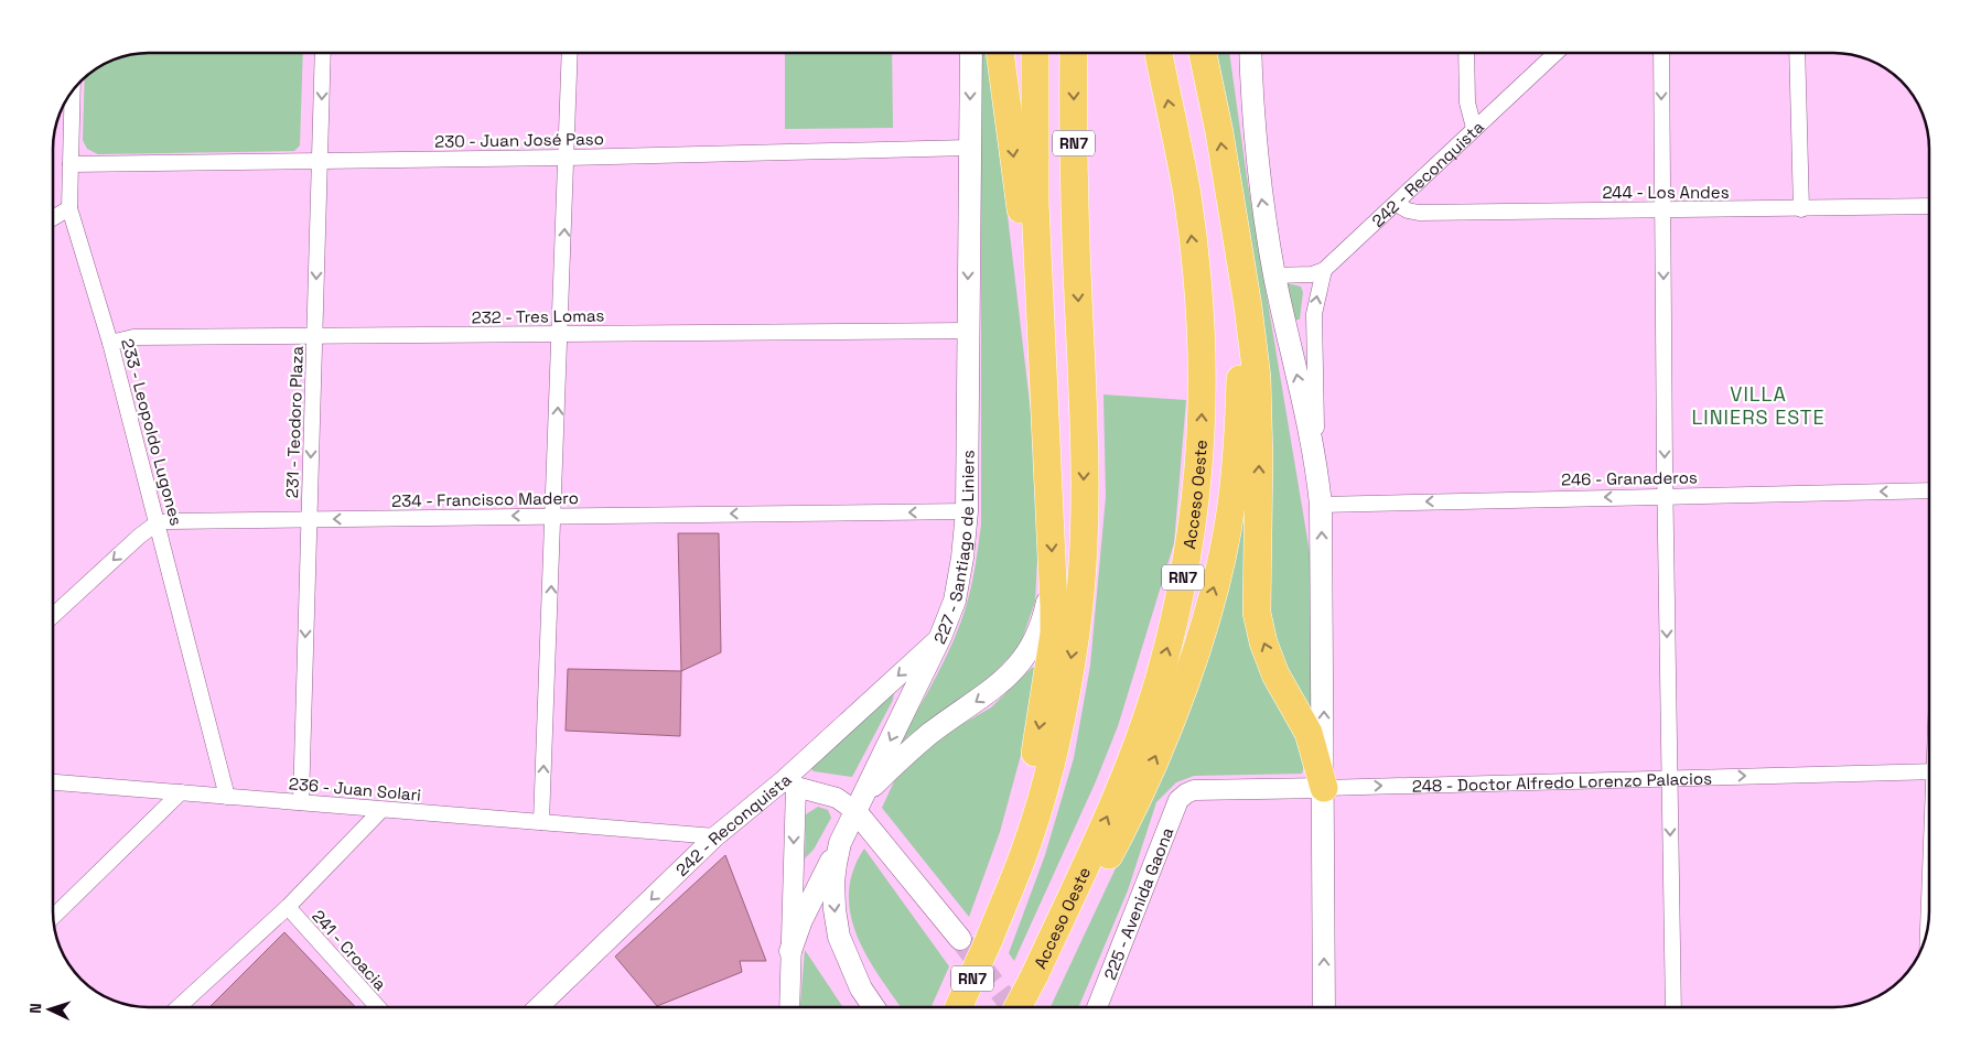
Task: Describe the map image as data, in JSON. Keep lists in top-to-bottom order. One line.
{"streets":{"highway":["RN7","Acceso Oeste"],"main road":["227 - Santiago de Liniers"],"street":["230 - Juan José Paso","242 - Reconquista","244 - Los Andes","232 - Tres Lomas","231 - Teodoro Plaza","233 - Leopoldo Lugones","246 - Granaderos","234 - Francisco Madero","248 - Doctor Alfredo Lorenzo Palacios","236 - Juan Solari","225 - Avenida Gaona","241 - Croacia"]},"crossings":[["230 - Juan José Paso","231 - Teodoro Plaza"],["230 - Juan José Paso","233 - Leopoldo Lugones"],["230 - Juan José Paso","227 - Santiago de Liniers"],["242 - Reconquista","244 - Los Andes"],["242 - Reconquista","227 - Santiago de Liniers"],["242 - Reconquista","236 - Juan Solari"],["232 - Tres Lomas","231 - Teodoro Plaza"],["232 - Tres Lomas","233 - Leopoldo Lugones"],["232 - Tres Lomas","227 - Santiago de Liniers"],["231 - Teodoro Plaza","234 - Francisco Madero"],["231 - Teodoro Plaza","236 - Juan Solari"],["233 - Leopoldo Lugones","234 - Francisco Madero"],["233 - Leopoldo Lugones","236 - Juan Solari"],["234 - Francisco Madero","227 - Santiago de Liniers"],["248 - Doctor Alfredo Lorenzo Palacios","225 - Avenida Gaona"]],"one_way":["242 - Reconquista","231 - Teodoro Plaza","246 - Granaderos","234 - Francisco Madero","227 - Santiago de Liniers","248 - Doctor Alfredo Lorenzo Palacios"],"districts":["VILLA LINIERS ESTE"],"north":"left"}
